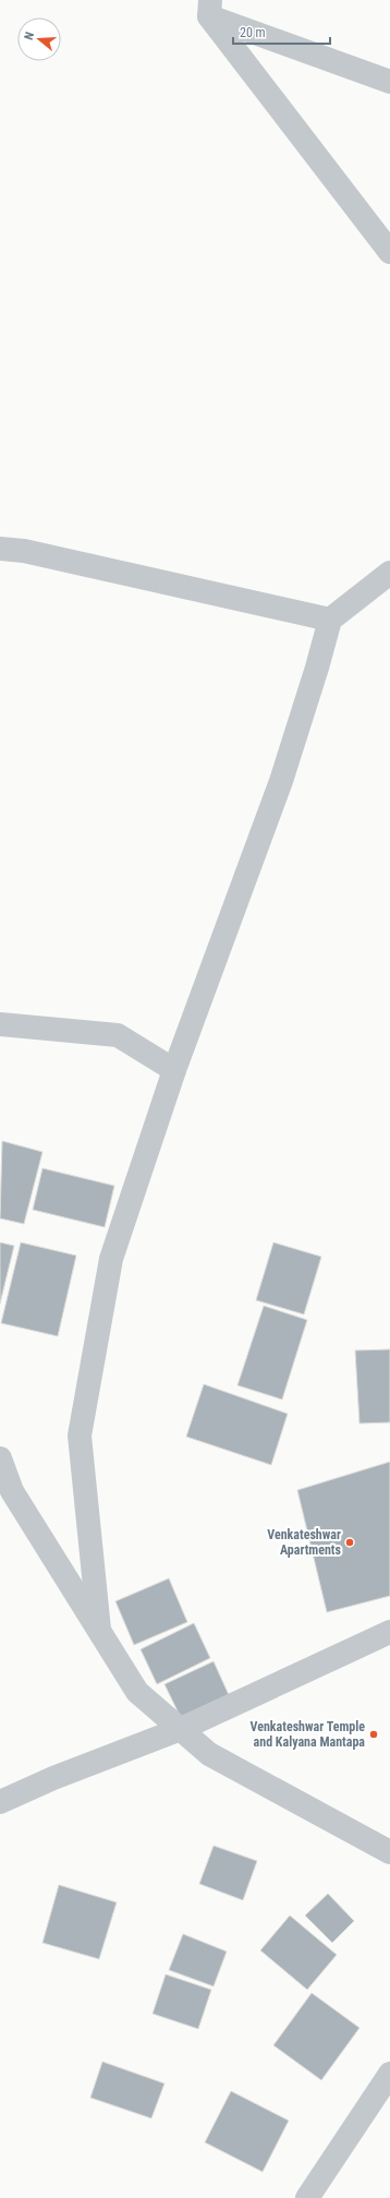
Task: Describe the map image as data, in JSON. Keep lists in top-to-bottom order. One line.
{"places":["Venkateshwar Apartments","Venkateshwar Temple and Kalyana Mantapa"],"scale_bar":"20 m","north":"left"}
